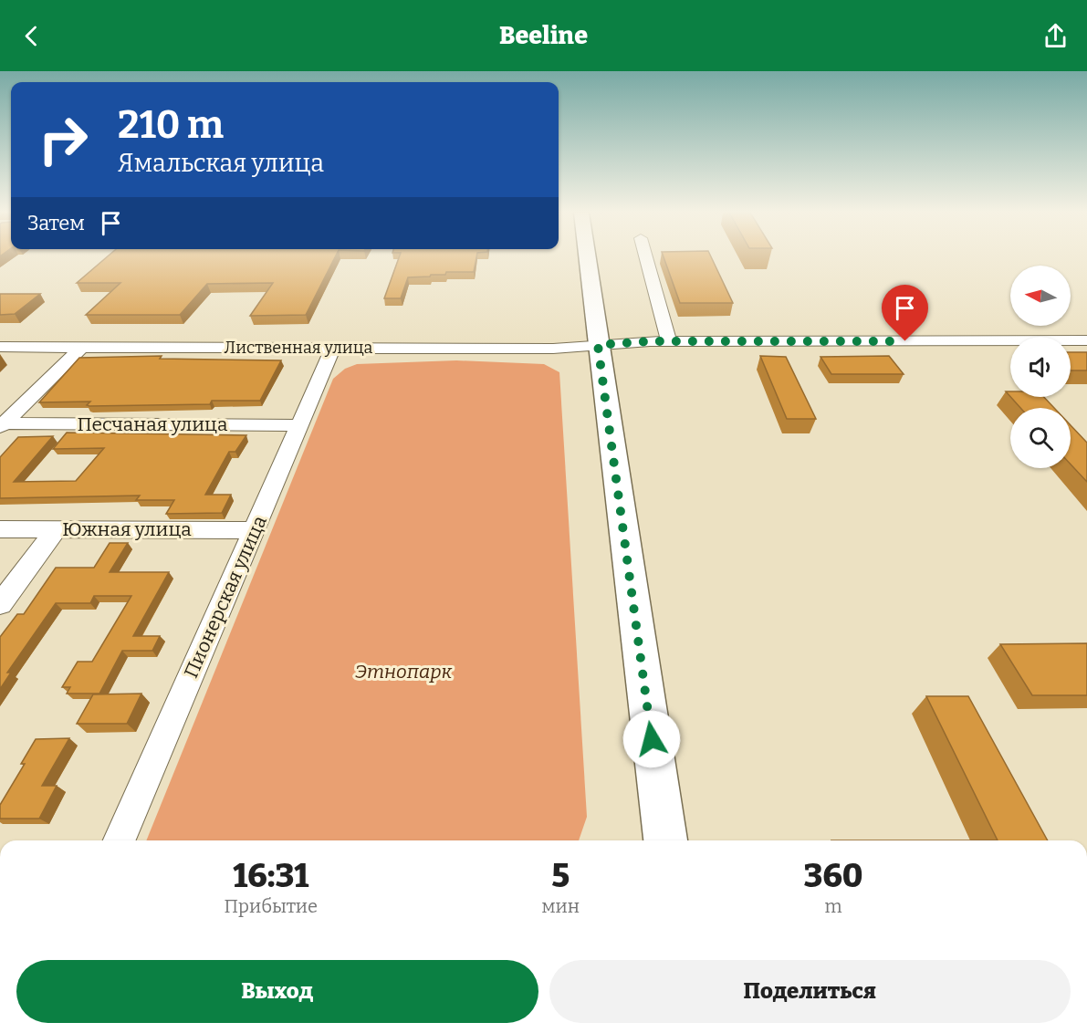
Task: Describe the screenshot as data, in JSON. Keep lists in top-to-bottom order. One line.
{"streets":{"street":["Лиственная улица","Песчаная улица","Южная улица","Пионерская улица"]},"crossings":[["Лиственная улица","Пионерская улица"],["Песчаная улица","Пионерская улица"],["Южная улица","Пионерская улица"]],"parks":["Этнопарк"],"north":"left","page":{"header":"Beeline","turn":["210 m","Ямальская улица"],"then":"Затем","eta":["16:31","Прибытие","5","мин","360","m"],"buttons":["Выход","Поделиться"]}}
